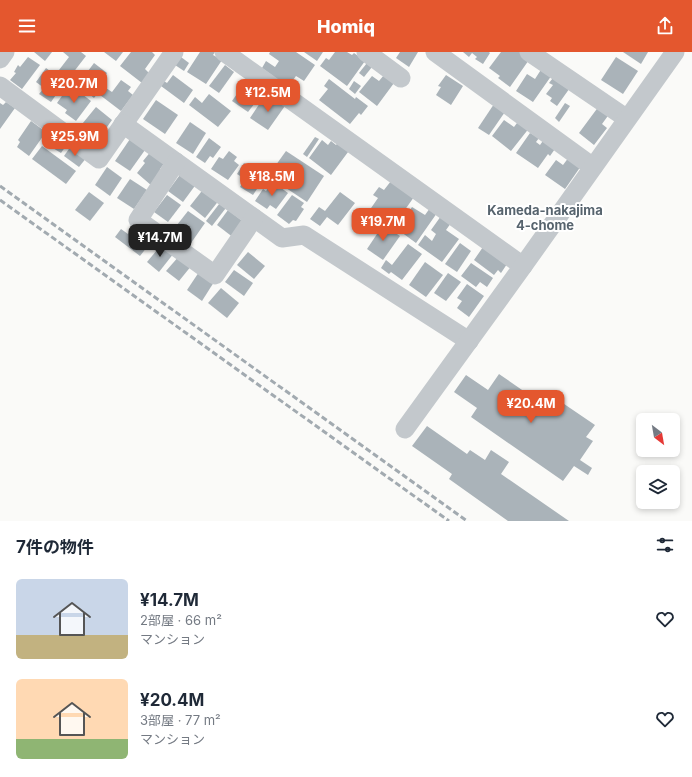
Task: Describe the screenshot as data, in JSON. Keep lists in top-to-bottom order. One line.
{"districts":["Kameda-nakajima 4-chome"],"north":"bottom right","page":{"header":"Homiq","price":["¥20.7M","¥12.5M","¥25.9M","¥18.5M","¥19.7M","¥14.7M","¥20.4M"],"heading":"7件の物件","list":[{"name":"¥14.7M","note":"2部屋 · 66 m² · マンション"},{"name":"¥20.4M","note":"3部屋 · 77 m² · マンション"}]}}
